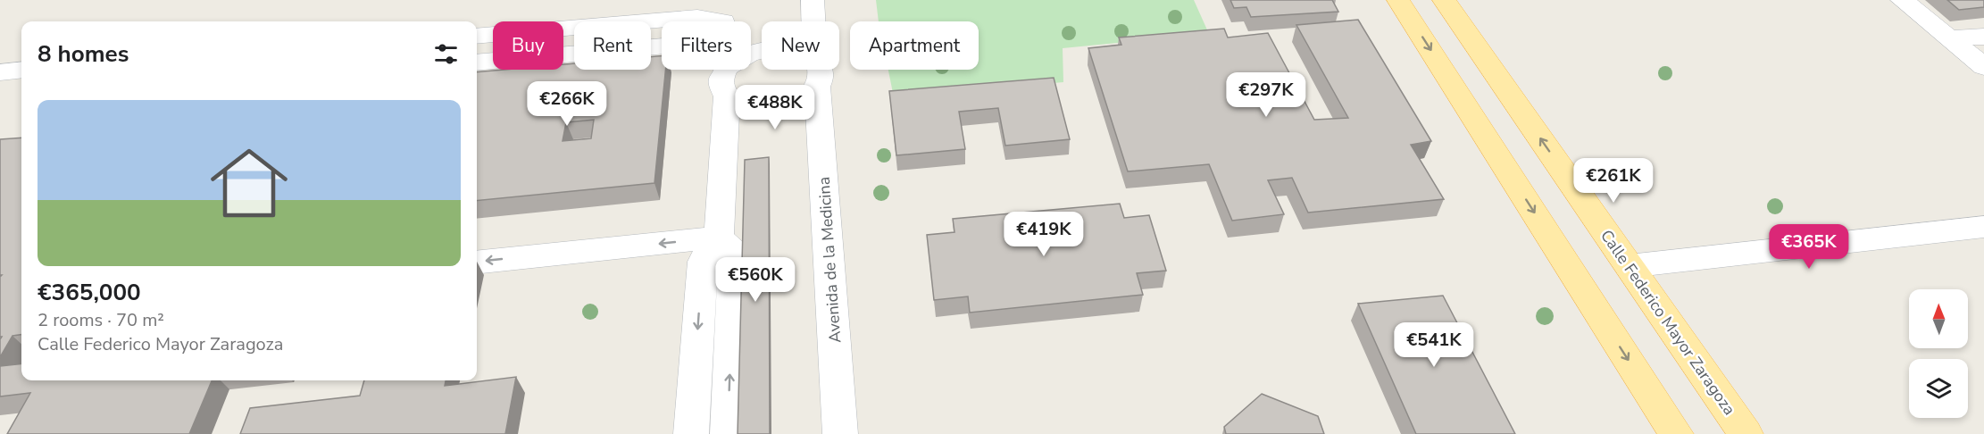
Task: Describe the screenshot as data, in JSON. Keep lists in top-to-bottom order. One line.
{"streets":{"main road":["Calle Federico Mayor Zaragoza"],"street":["Avenida de la Medicina"]},"north":"top","page":{"chip":["Buy","Rent","Filters","New","Apartment"],"heading":"8 homes","price":["€297K","€266K","€488K","€261K","€419K","€365K","€560K","€541K"],"list":[{"name":"€365,000","note":"2 rooms · 70 m² · Calle Federico Mayor Zaragoza"}]}}
